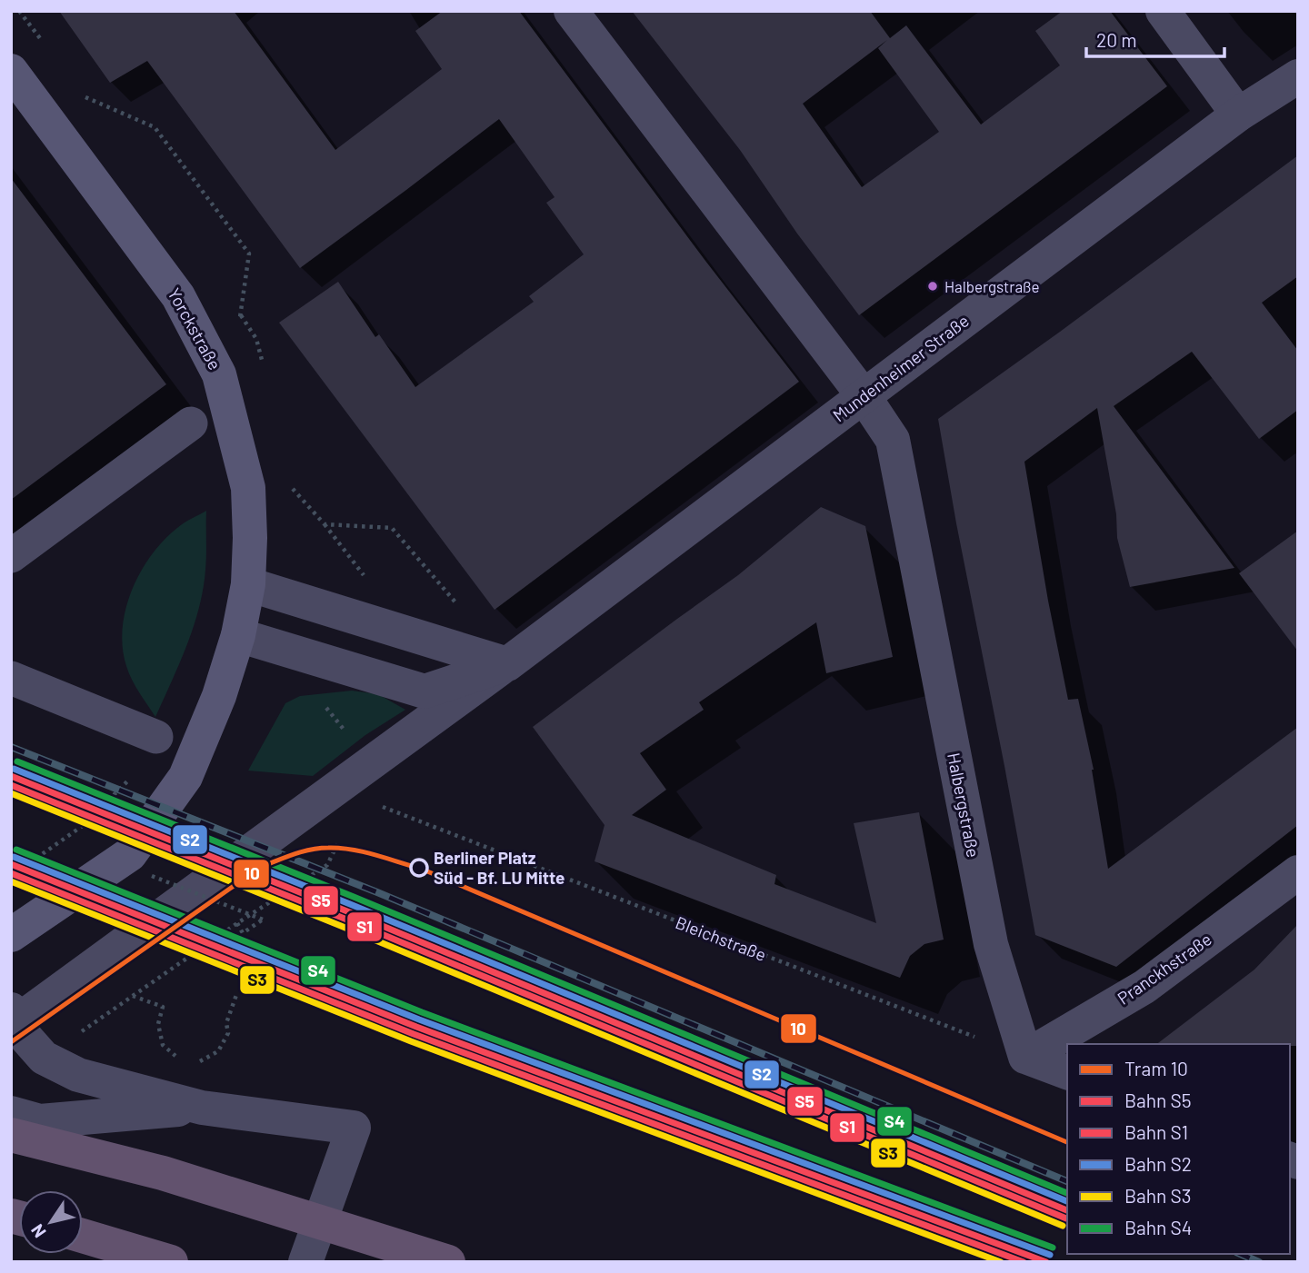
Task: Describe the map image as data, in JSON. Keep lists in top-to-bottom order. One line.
{"streets":{"main road":["Yorckstraße"],"street":["Mundenheimer Straße","Halbergstraße","Pranckhstraße"],"path":["Bleichstraße"]},"crossings":[["Mundenheimer Straße","Halbergstraße"],["Halbergstraße","Bleichstraße"],["Halbergstraße","Pranckhstraße"],["Bleichstraße","Pranckhstraße"]],"places":["Halbergstraße","Berliner Platz Süd - Bf. LU Mitte"],"lines":["rail line S4","rail line S2","rail line S5","rail line S1","rail line S3","tram line 10"],"legend":["Tram 10","Bahn S5","Bahn S1","Bahn S2","Bahn S3","Bahn S4"],"scale_bar":"20 m","north":"bottom left"}
